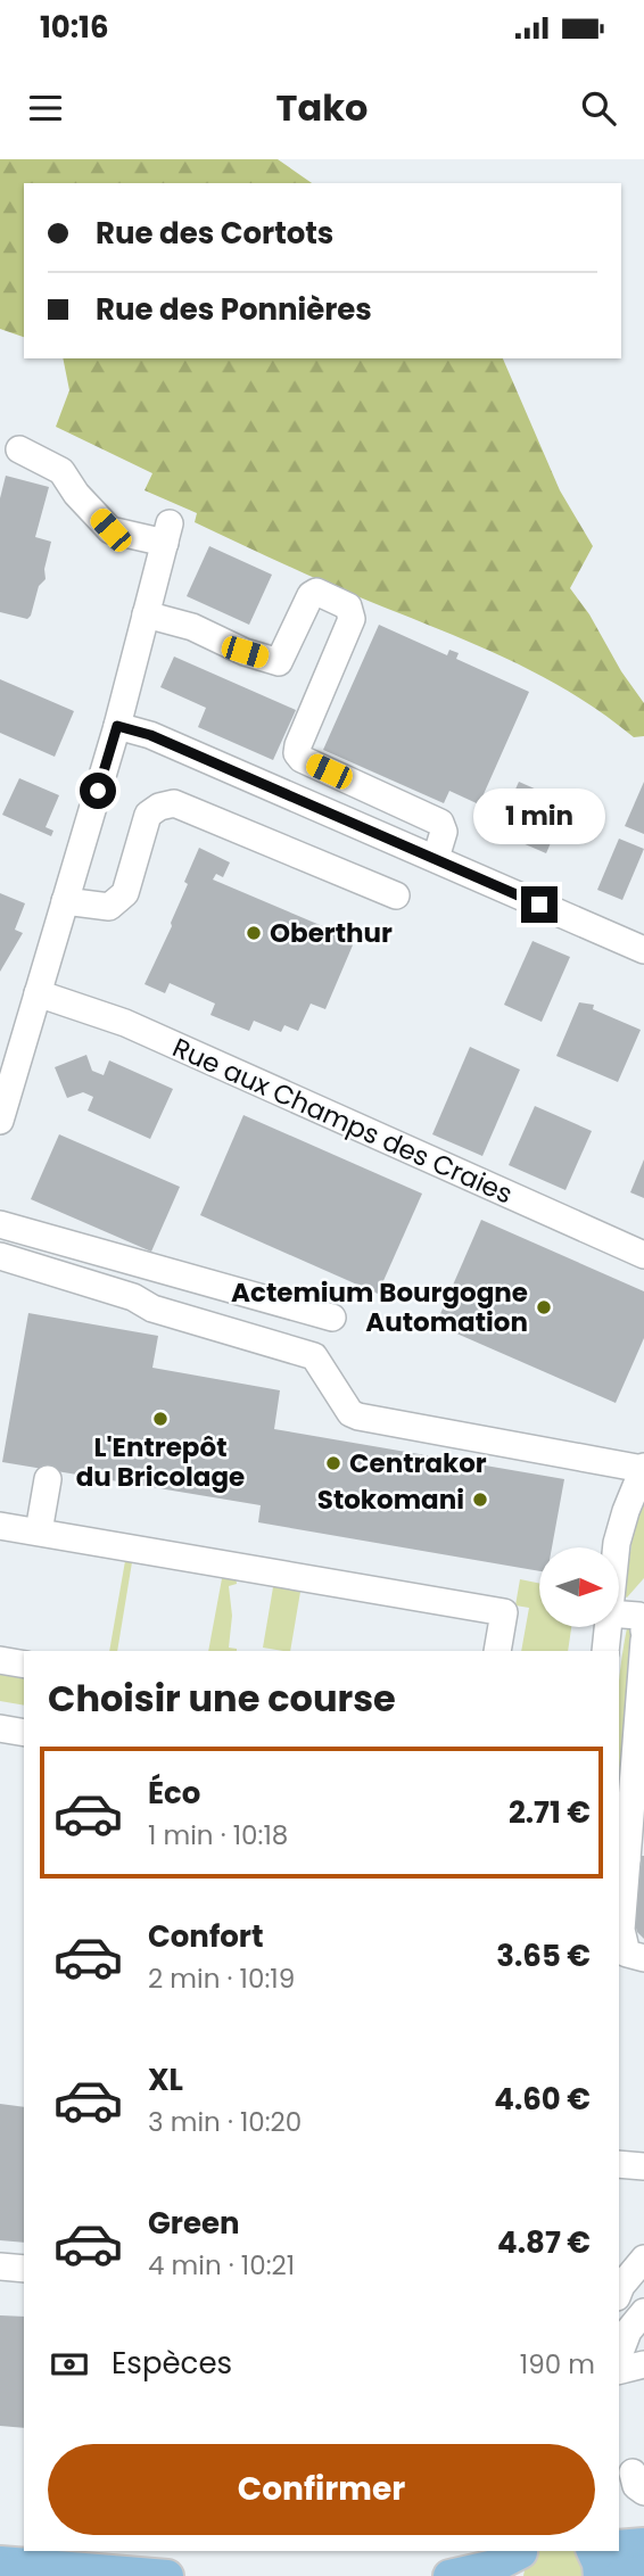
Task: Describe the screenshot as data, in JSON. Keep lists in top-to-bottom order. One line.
{"streets":{"street":["Rue aux Champs des Craies"]},"places":["Oberthur","Actemium Bourgogne Automation","L'Entrepôt du Bricolage","Centrakor","Stokomani"],"north":"right","page":{"status":"10:16","header":"Tako","banner":["Rue des Cortots","Rue des Ponnières"],"bubble":"1 min","heading":"Choisir une course","list":[{"name":"Éco","note":"1 min · 10:18","value":"2.71 €"},{"name":"Confort","note":"2 min · 10:19","value":"3.65 €"},{"name":"XL","note":"3 min · 10:20","value":"4.60 €"},{"name":"Green","note":"4 min · 10:21","value":"4.87 €"}],"pay":["Espèces","190 m"],"buttons":"Confirmer"}}
